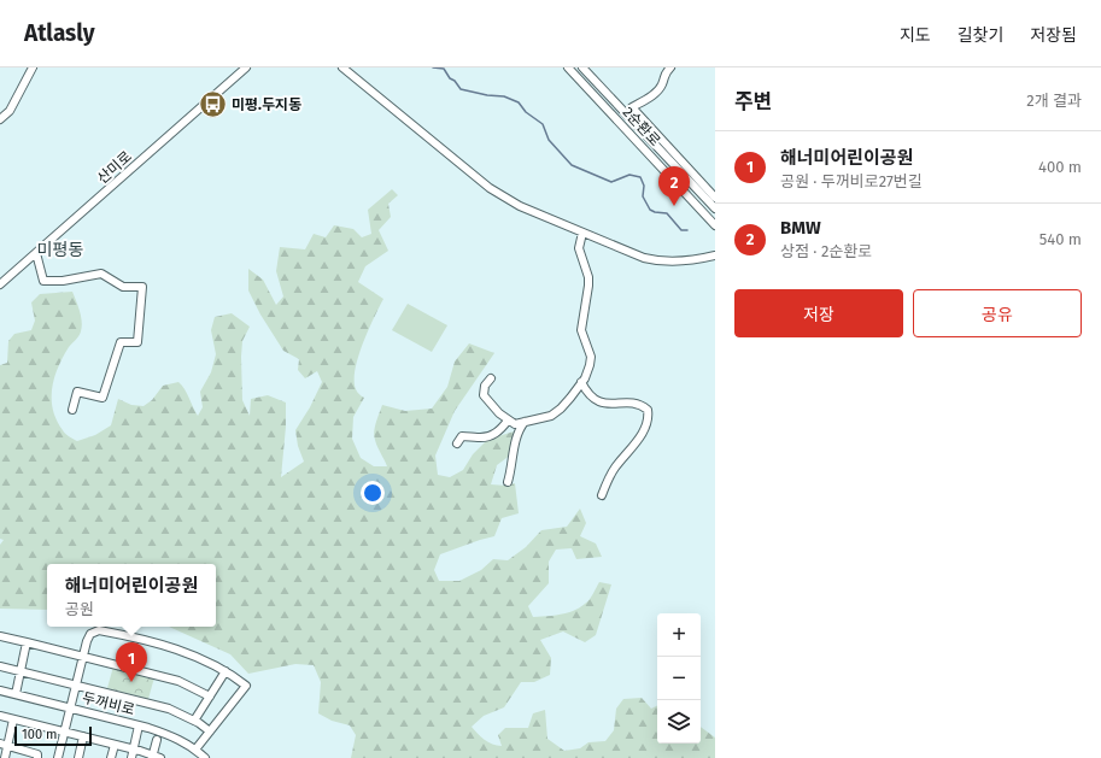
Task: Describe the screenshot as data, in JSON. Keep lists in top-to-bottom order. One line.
{"streets":{"street":["2순환로","산미로","두꺼비로"]},"districts":["미평동"],"places":{"bus stop":["미평.두지동"]},"scale_bar":"100 m","page":{"header":"Atlasly","nav":["지도","길찾기","저장됨"],"heading":["주변","2개 결과"],"list":[{"mark":"1","name":"해너미어린이공원","note":"공원 · 두꺼비로27번길","value":"400 m"},{"mark":"2","name":"BMW","note":"상점 · 2순환로","value":"540 m"}],"pins":["2","1"],"buttons":["저장","공유"],"popup":["해너미어린이공원","공원"],"map_buttons":["+","−"],"scale":"100 m"}}
